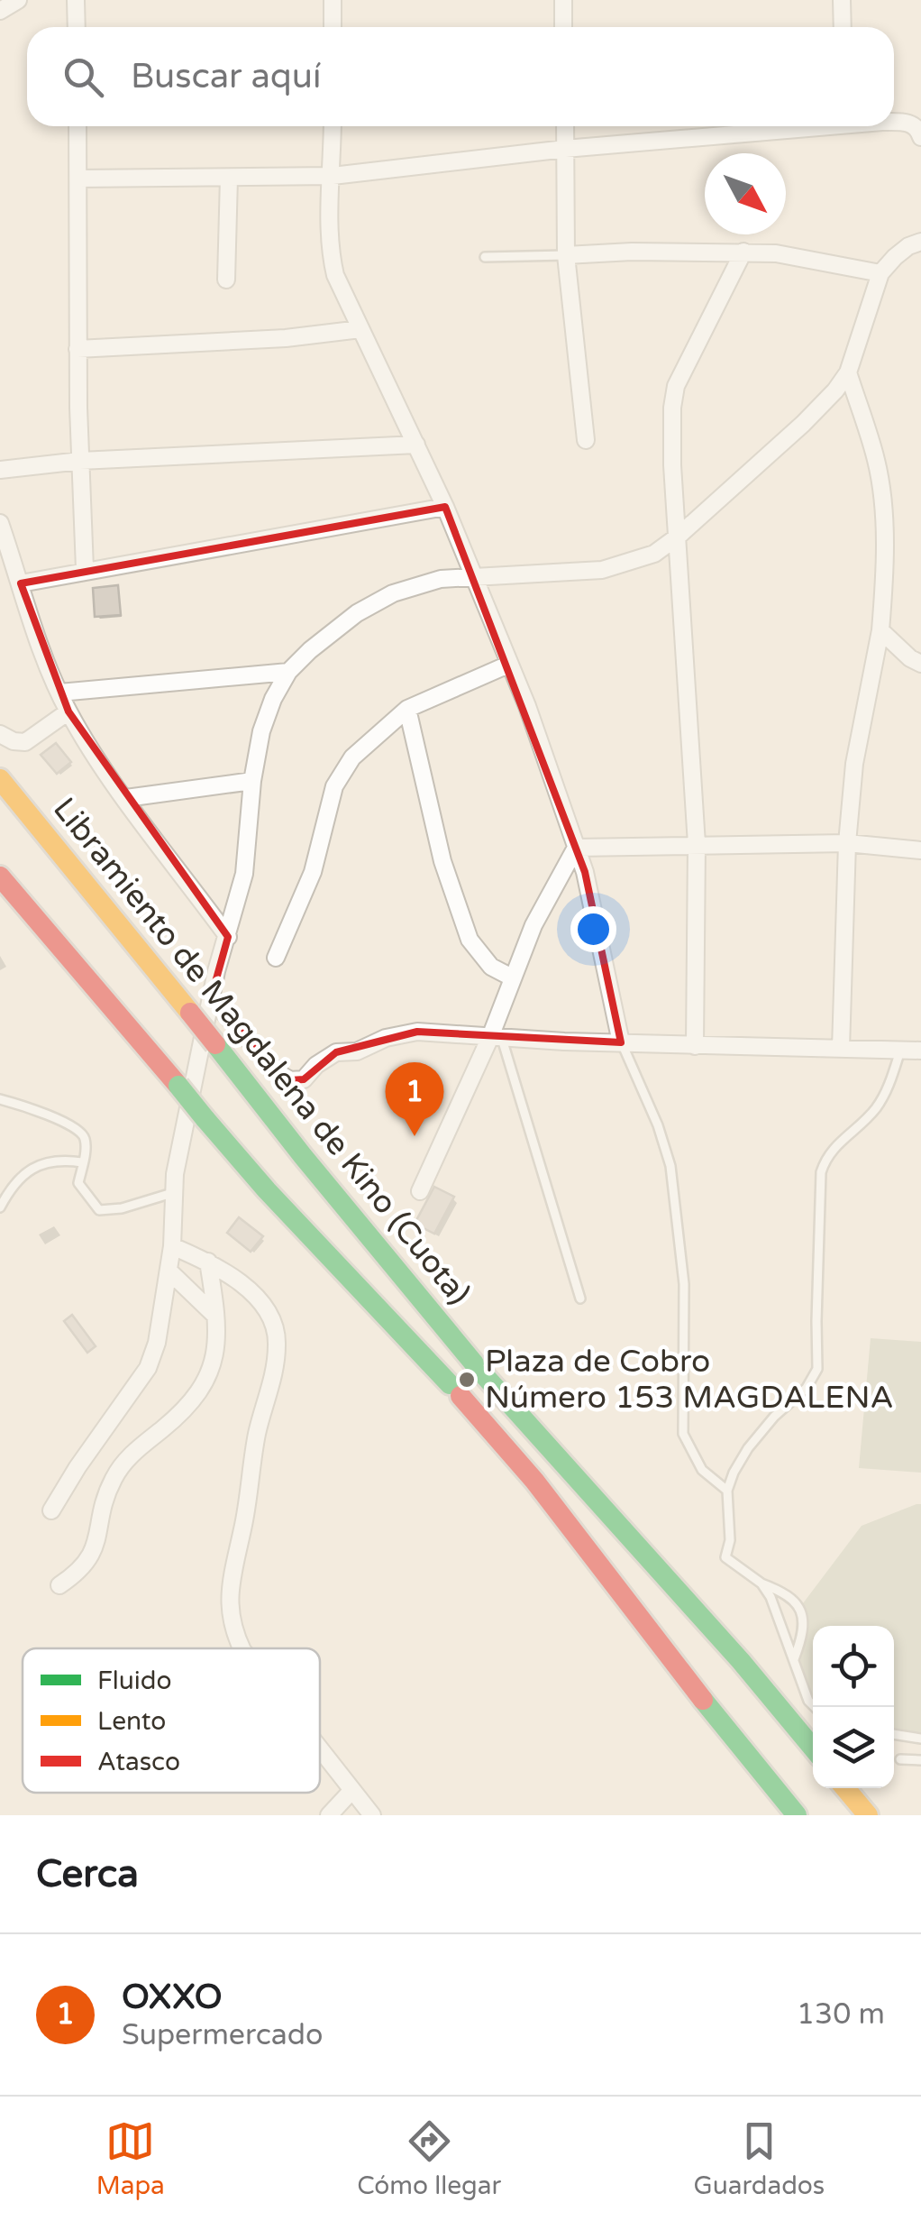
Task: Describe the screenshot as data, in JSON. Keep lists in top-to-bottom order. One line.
{"streets":{"highway":["Libramiento de Magdalena de Kino (Cuota)"]},"places":["Plaza de Cobro Número 153 MAGDALENA"],"legend":["Fluido","Lento","Atasco"],"north":"bottom right","page":{"search":"Buscar aquí","pins":"1","heading":"Cerca","list":[{"mark":"1","name":"OXXO","note":"Supermercado","value":"130 m"}],"nav":["Mapa","Cómo llegar","Guardados"]}}
